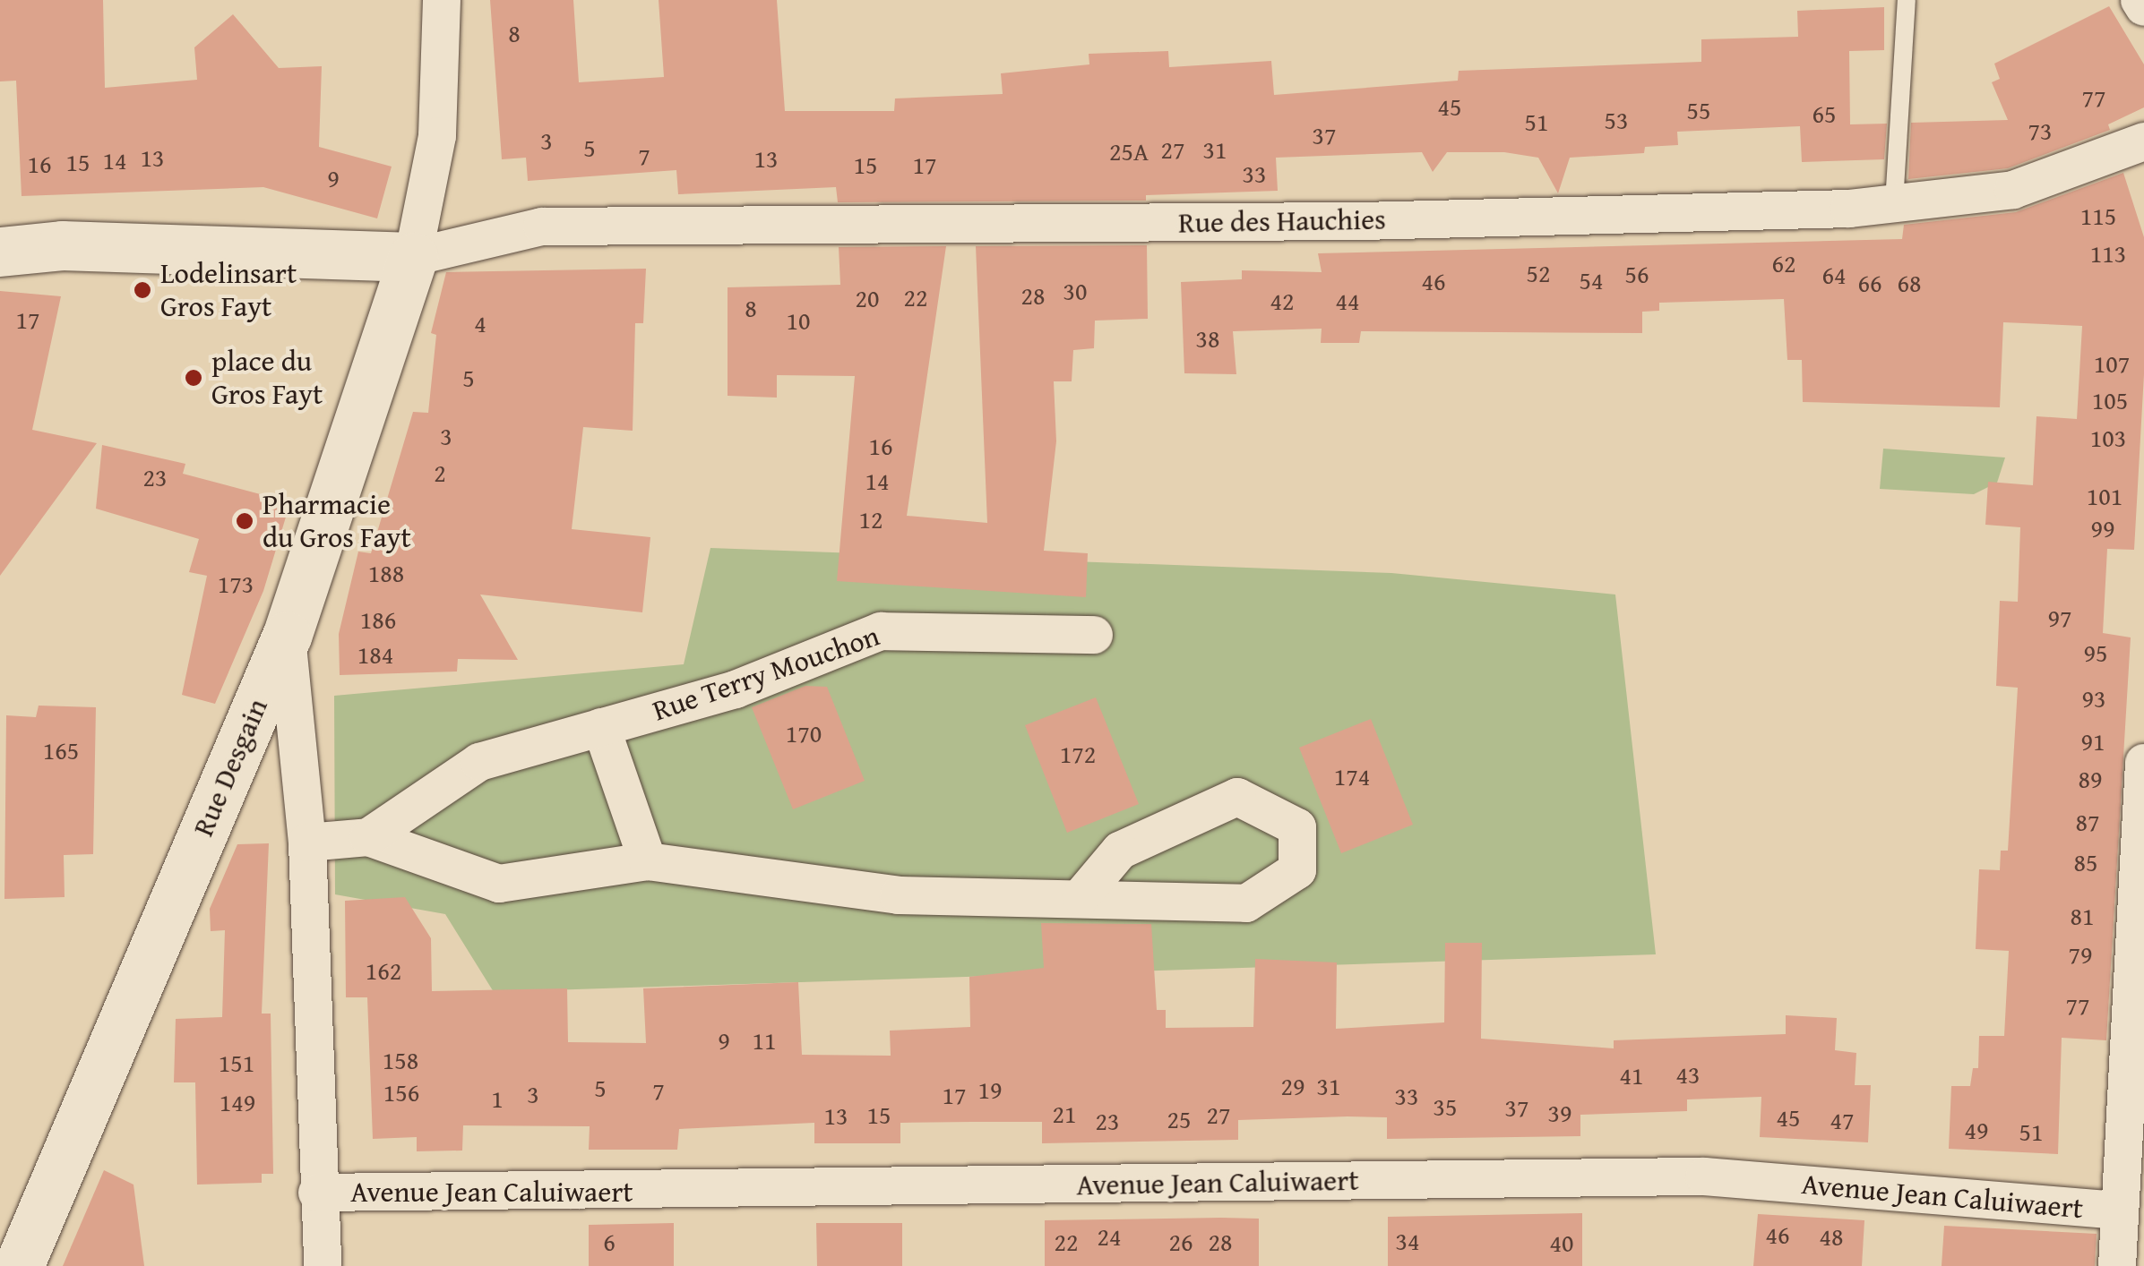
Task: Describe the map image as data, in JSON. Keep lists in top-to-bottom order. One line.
{"streets":{"street":["Rue des Hauchies","Rue Terry Mouchon","Rue Desgain","Avenue Jean Caluiwaert"]},"crossings":[["Rue des Hauchies","Rue Desgain"]],"places":["Lodelinsart Gros Fayt","place du Gros Fayt","Pharmacie du Gros Fayt"],"house_numbers":["8","77","45","55","65","53","51","73","37","3","5","27","31","25A","7","13","13","14","15","16","15","17","33","9","115","113","62","52","56","64","54","46","66","68","30","28","22","20","42","44","8","17","10","4","38","107","5","105","3","103","16","2","23","14","101","12","99","188","173","97","186","95","184","93","170","91","165","172","174","89","87","85","81","79","162","77","9","11","158","151","43","41","29","31","5","19","7","156","3","17","33","1","149","35","37","39","21","15","27","13","45","25","47","23","49","51","46","24","48","34","6","22","26","28","40"]}
